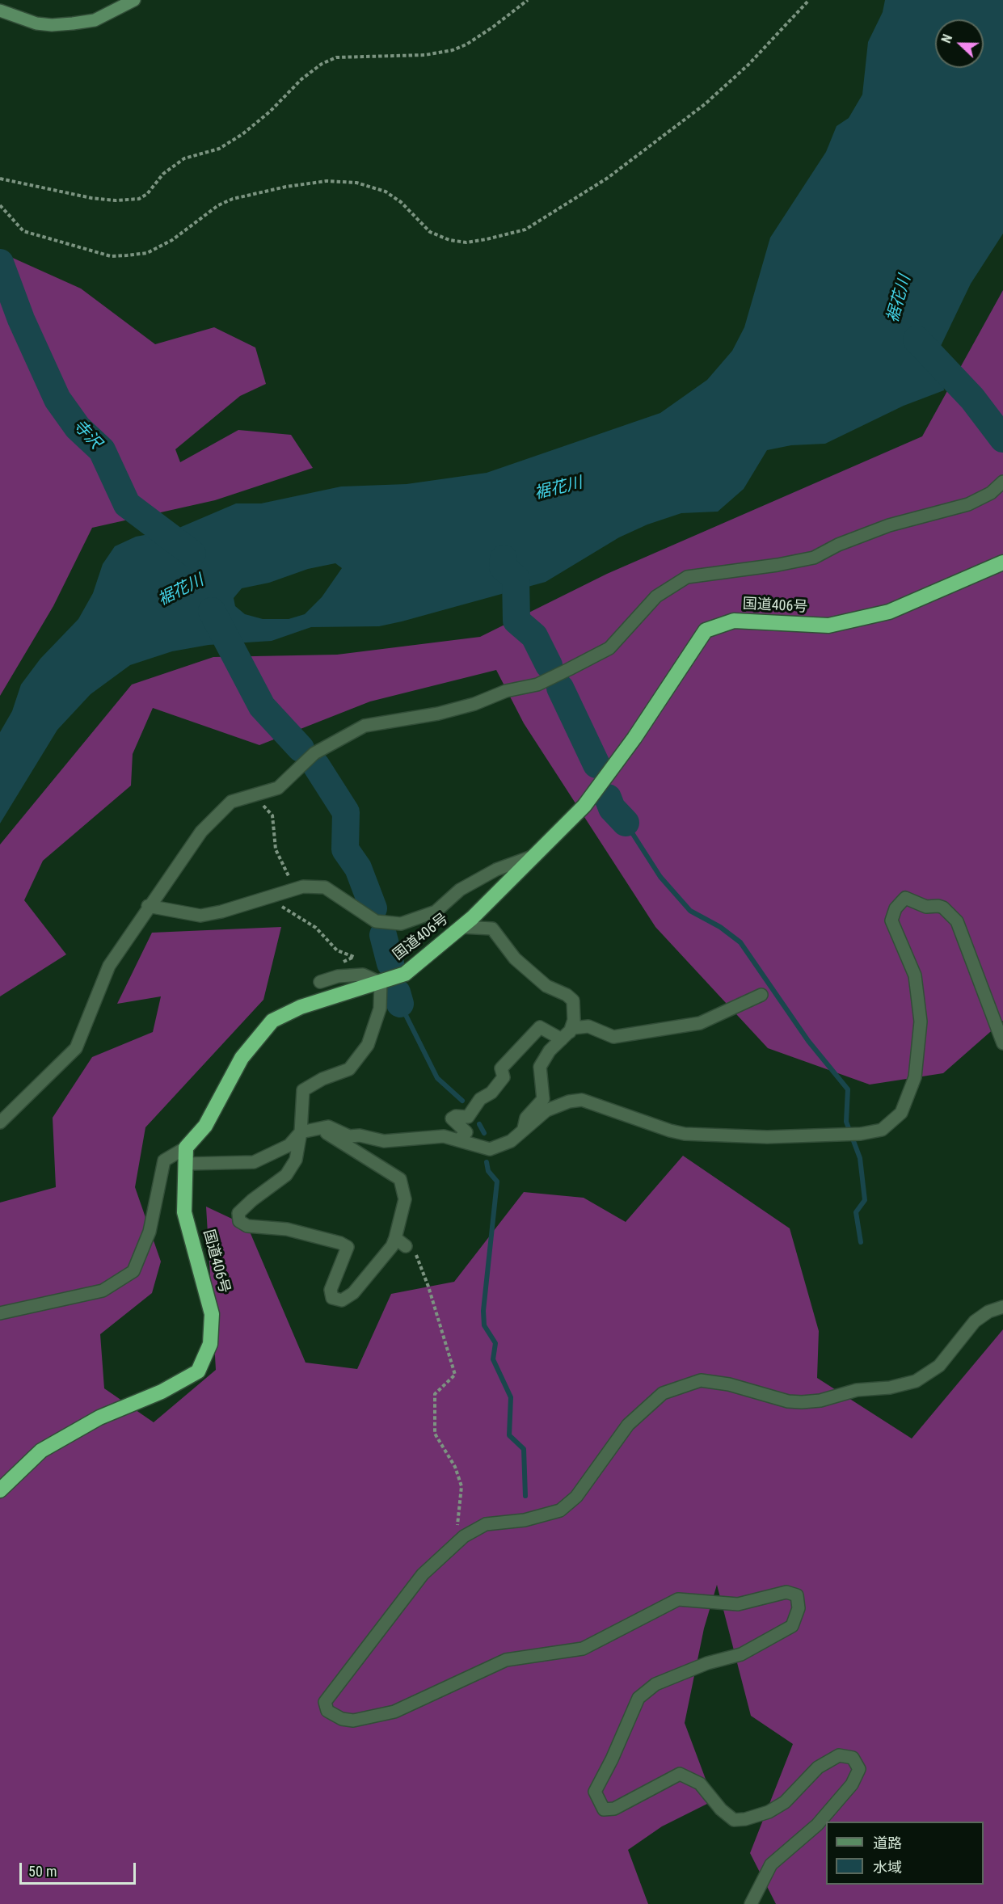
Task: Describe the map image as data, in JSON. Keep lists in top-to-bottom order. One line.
{"streets":{"highway":["国道406号"]},"water":["裾花川","寺沢"],"legend":["道路","水域"],"scale_bar":"50 m","north":"left"}
